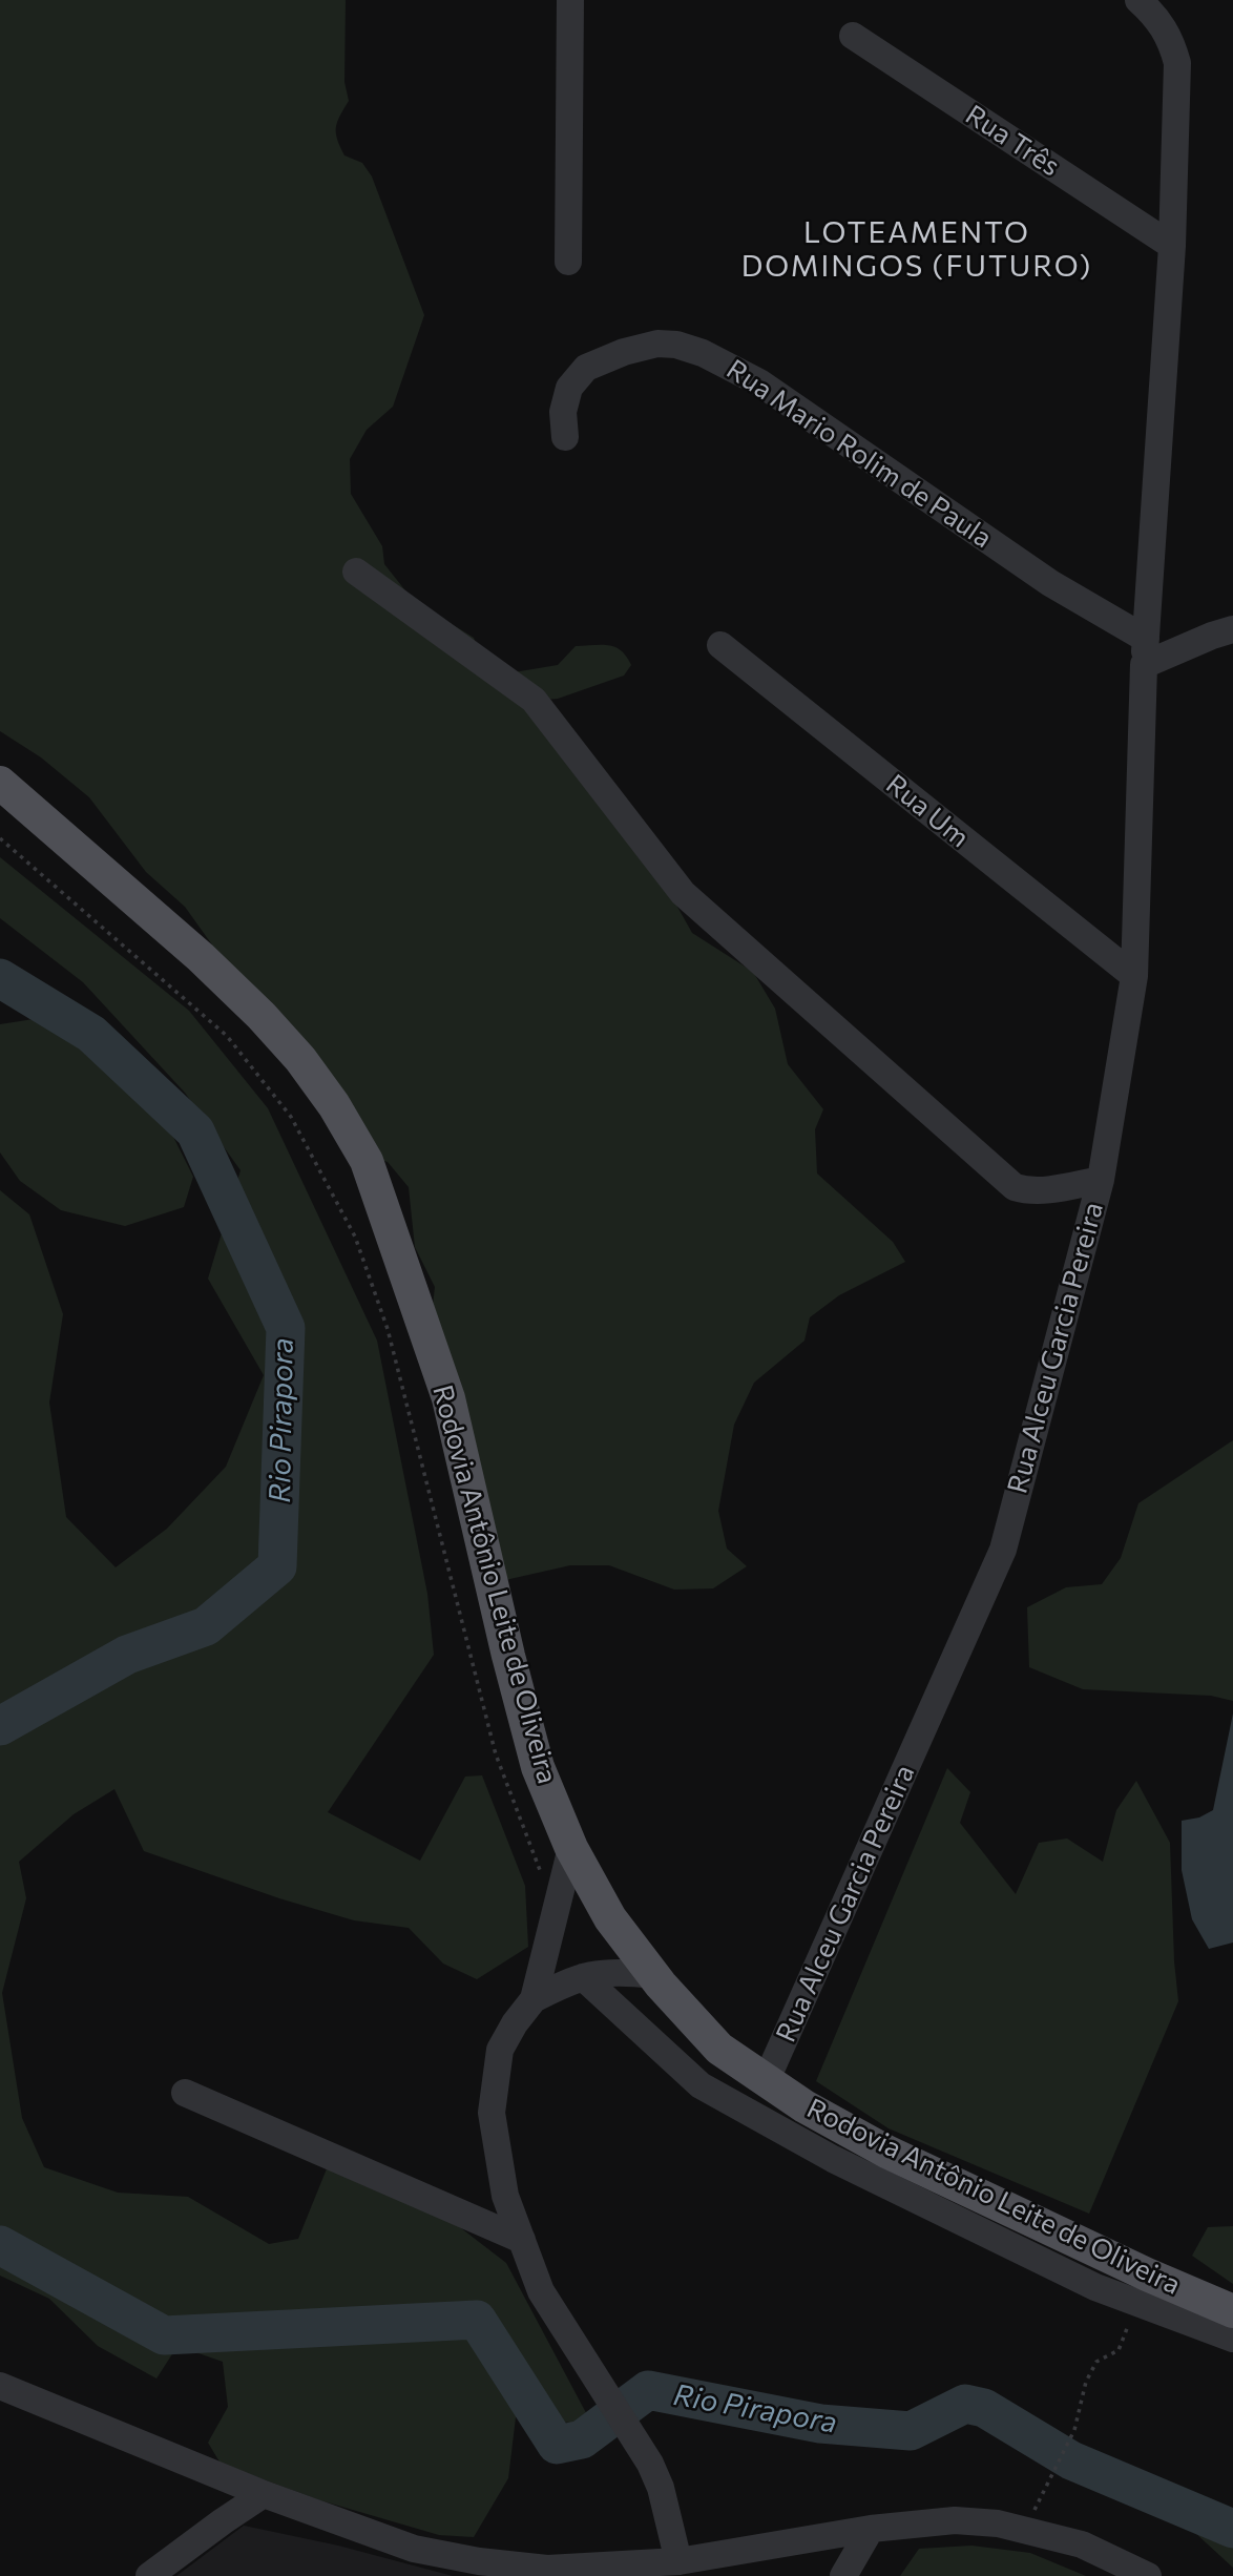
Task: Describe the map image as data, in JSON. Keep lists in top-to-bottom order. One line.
{"streets":{"main road":["Rodovia Antônio Leite de Oliveira"],"street":["Rua Três","Rua Mario Rolim de Paula","Rua Um","Rua Alceu Garcia Pereira"]},"crossings":[["Rua Três","Rua Alceu Garcia Pereira"],["Rua Mario Rolim de Paula","Rua Alceu Garcia Pereira"],["Rua Um","Rua Alceu Garcia Pereira"],["Rua Alceu Garcia Pereira","Rodovia Antônio Leite de Oliveira"]],"districts":["LOTEAMENTO DOMINGOS (FUTURO)"],"water":["Rio Pirapora"]}
